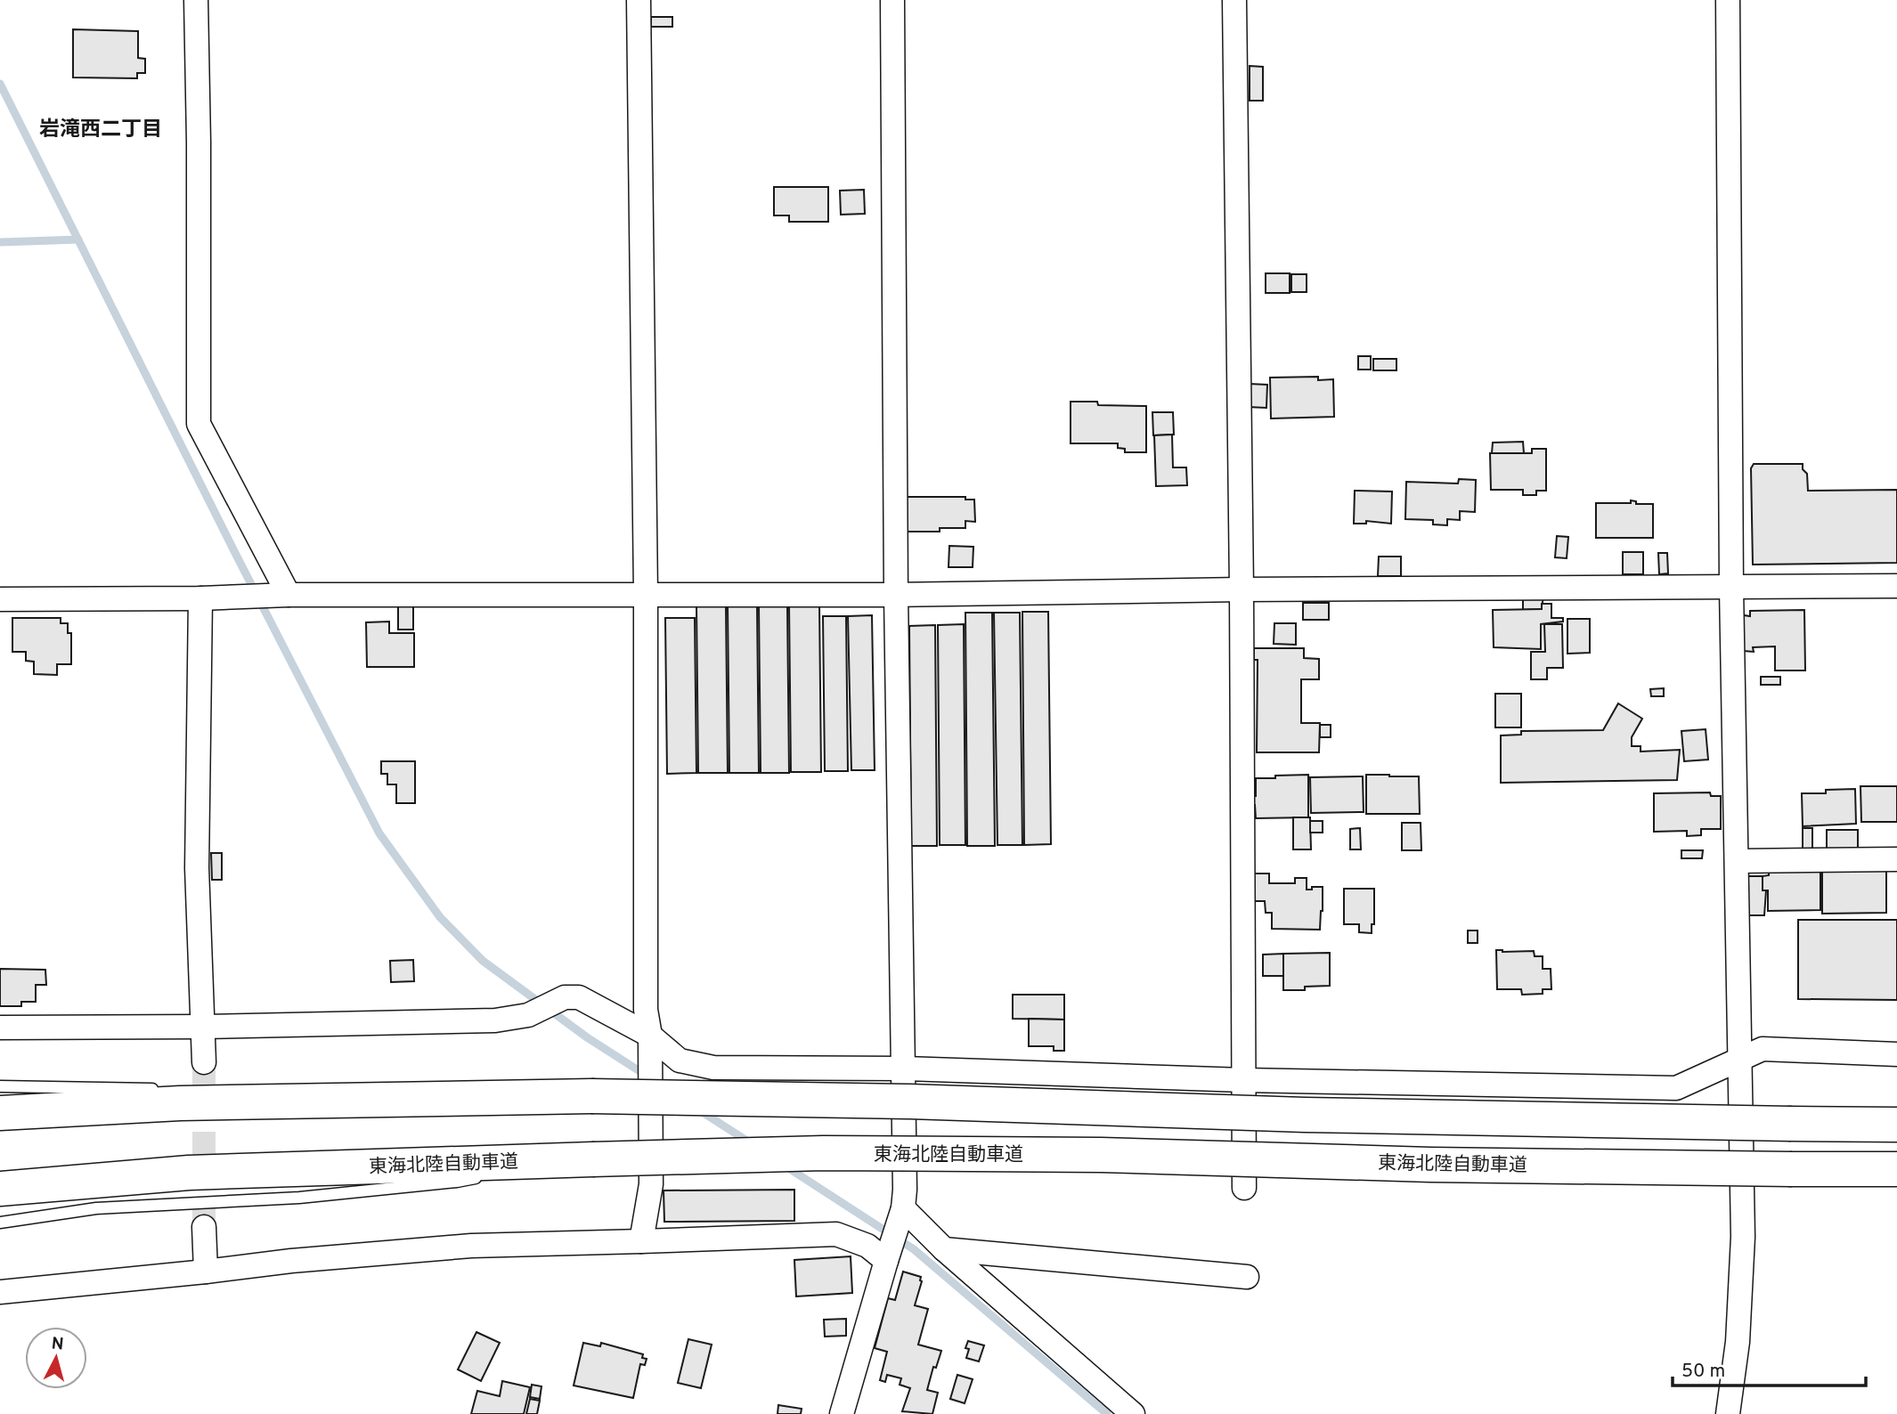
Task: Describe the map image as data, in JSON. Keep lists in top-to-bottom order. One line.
{"streets":{"highway":["東海北陸自動車道"]},"districts":["岩滝西二丁目"],"scale_bar":"50 m","north":"top"}
